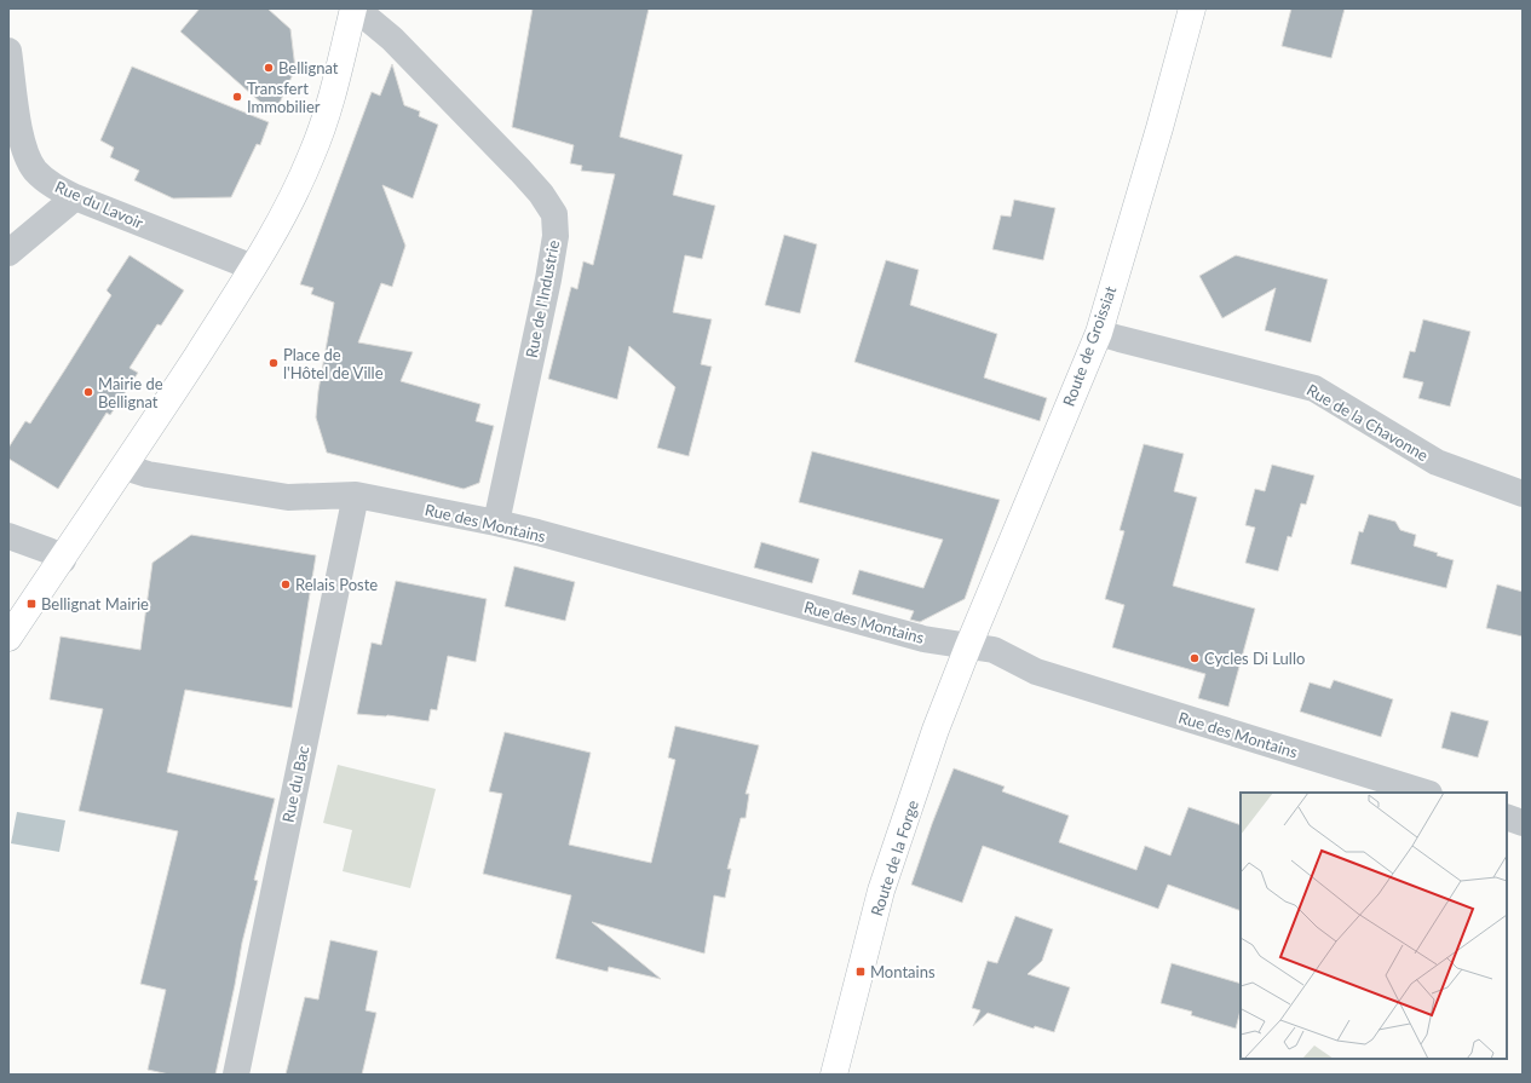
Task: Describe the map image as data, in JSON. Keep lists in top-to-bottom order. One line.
{"streets":{"main road":["Route de Groissiat","Route de la Forge"],"street":["Rue du Lavoir","Rue de l'Industrie","Rue de la Chavonne","Rue des Montains","Rue du Bac"]},"crossings":[["Rue de l'Industrie","Rue des Montains"],["Route de Groissiat","Rue de la Chavonne"],["Route de Groissiat","Rue des Montains"],["Route de Groissiat","Route de la Forge"],["Rue des Montains","Rue du Bac"],["Rue des Montains","Route de la Forge"]],"places":{"other":["Bellignat","Transfert Immobilier","Place de l'Hôtel de Ville","Mairie de Bellignat","Relais Poste","Cycles Di Lullo"],"transit":["Bellignat Mairie","Montains"]}}
